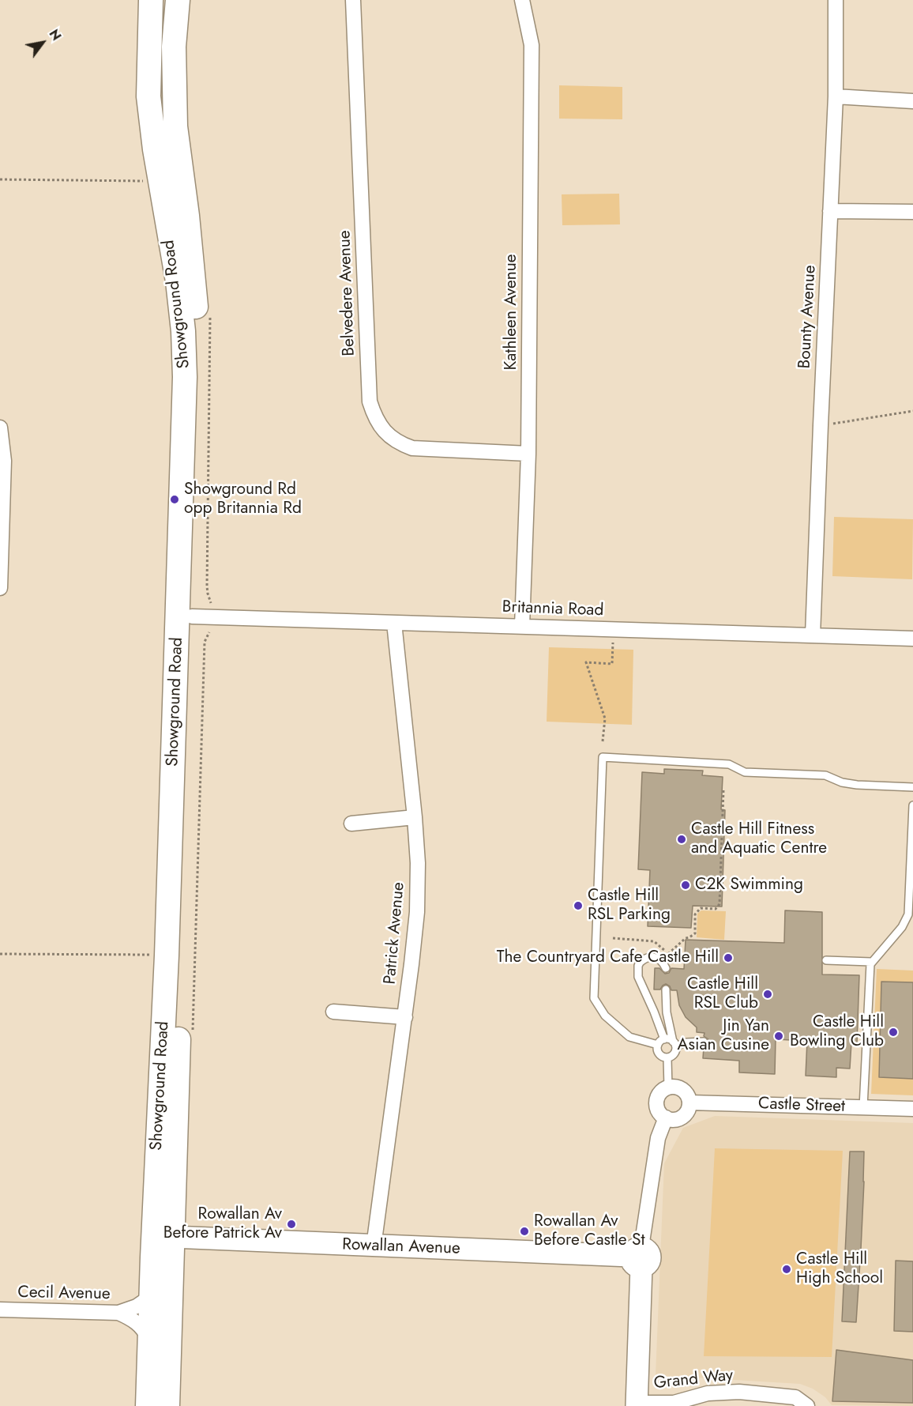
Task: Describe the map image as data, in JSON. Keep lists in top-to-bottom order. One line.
{"streets":{"main road":["Showground Road"],"street":["Belvedere Avenue","Kathleen Avenue","Bounty Avenue","Britannia Road","Patrick Avenue","Castle Street","Rowallan Avenue","Cecil Avenue","Grand Way"]},"crossings":[["Belvedere Avenue","Kathleen Avenue"],["Showground Road","Britannia Road"],["Showground Road","Rowallan Avenue"],["Showground Road","Cecil Avenue"],["Kathleen Avenue","Britannia Road"],["Bounty Avenue","Britannia Road"],["Britannia Road","Patrick Avenue"],["Patrick Avenue","Rowallan Avenue"]],"places":["Showground Rd opp Britannia Rd","Castle Hill Fitness and Aquatic Centre","C2K Swimming","Castle Hill RSL Parking","The Countryard Cafe Castle Hill","Castle Hill RSL Club","Castle Hill Bowling Club","Jin Yan Asian Cusine","Rowallan Av Before Patrick Av","Rowallan Av Before Castle St","Castle Hill High School"],"north":"top right"}
